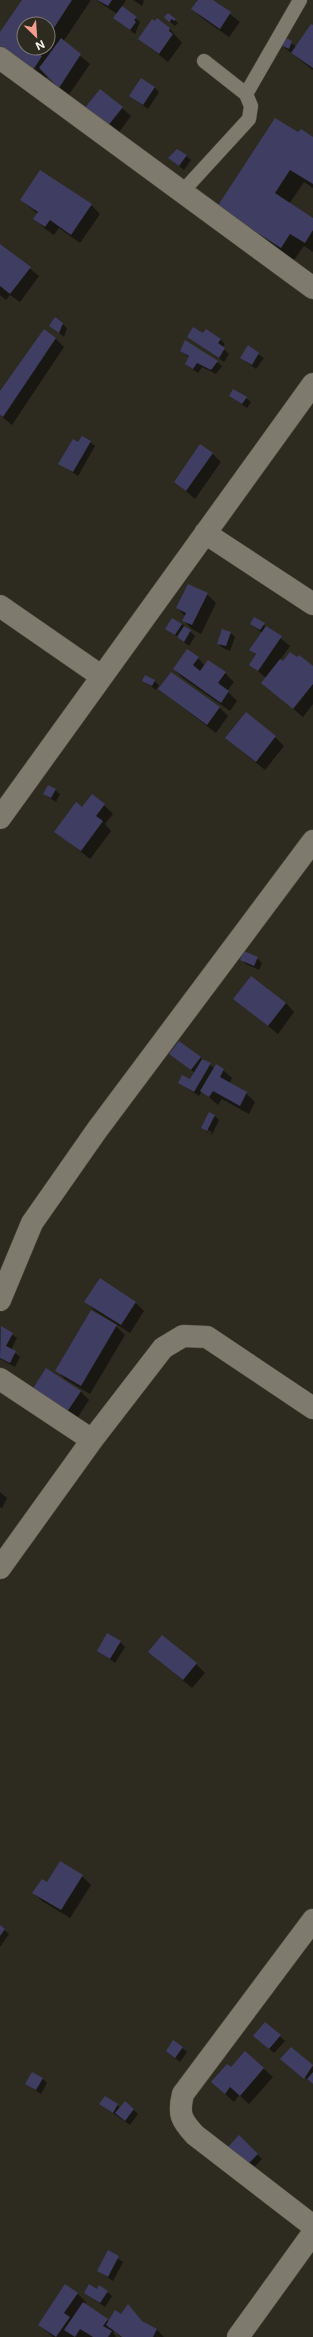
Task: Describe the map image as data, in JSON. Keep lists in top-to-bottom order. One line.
{"north":"bottom right"}
